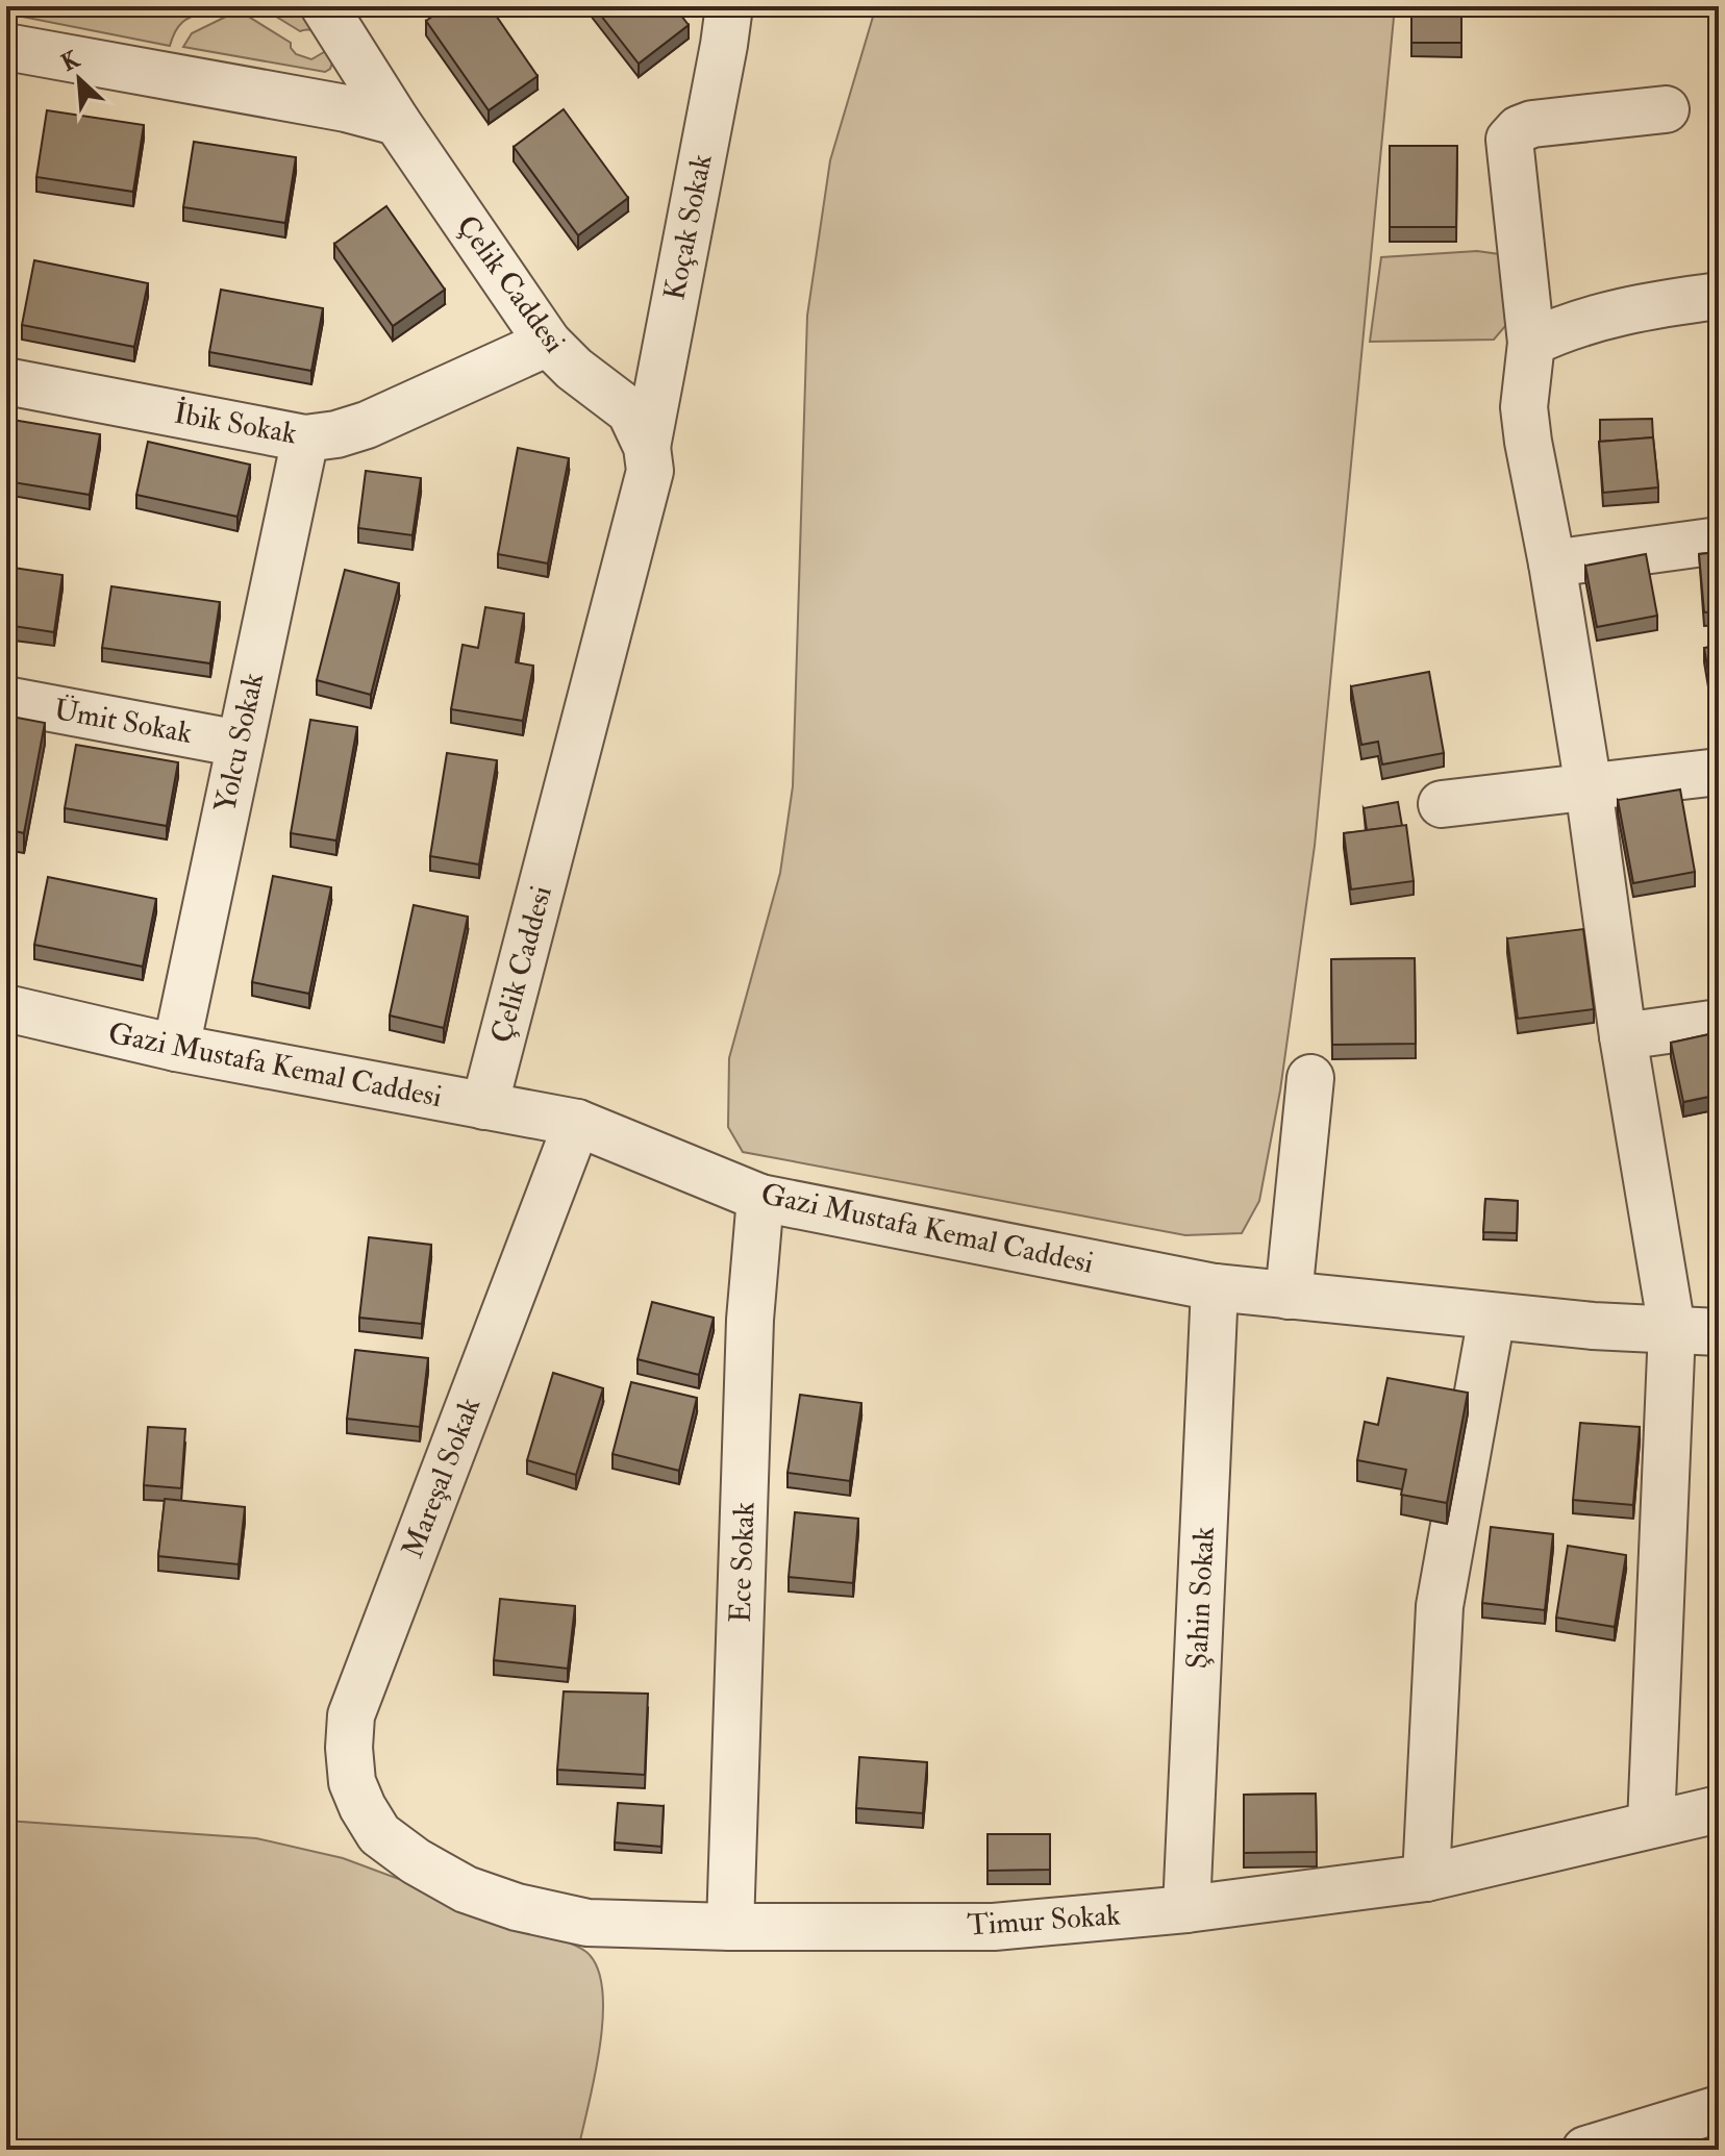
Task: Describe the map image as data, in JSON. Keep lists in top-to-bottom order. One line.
{"streets":{"street":["Koçak Sokak","Çelik Caddesi","İbik Sokak","Ümit Sokak","Yolcu Sokak","Gazi Mustafa Kemal Caddesi","Mareşal Sokak","Ece Sokak","Şahin Sokak","Timur Sokak"]},"crossings":[["Koçak Sokak","Çelik Caddesi"],["Çelik Caddesi","İbik Sokak"],["Çelik Caddesi","Gazi Mustafa Kemal Caddesi"],["İbik Sokak","Yolcu Sokak"],["Ümit Sokak","Yolcu Sokak"],["Yolcu Sokak","Gazi Mustafa Kemal Caddesi"],["Gazi Mustafa Kemal Caddesi","Mareşal Sokak"],["Gazi Mustafa Kemal Caddesi","Ece Sokak"],["Gazi Mustafa Kemal Caddesi","Şahin Sokak"],["Mareşal Sokak","Timur Sokak"],["Ece Sokak","Timur Sokak"],["Şahin Sokak","Timur Sokak"]],"north":"top left"}
